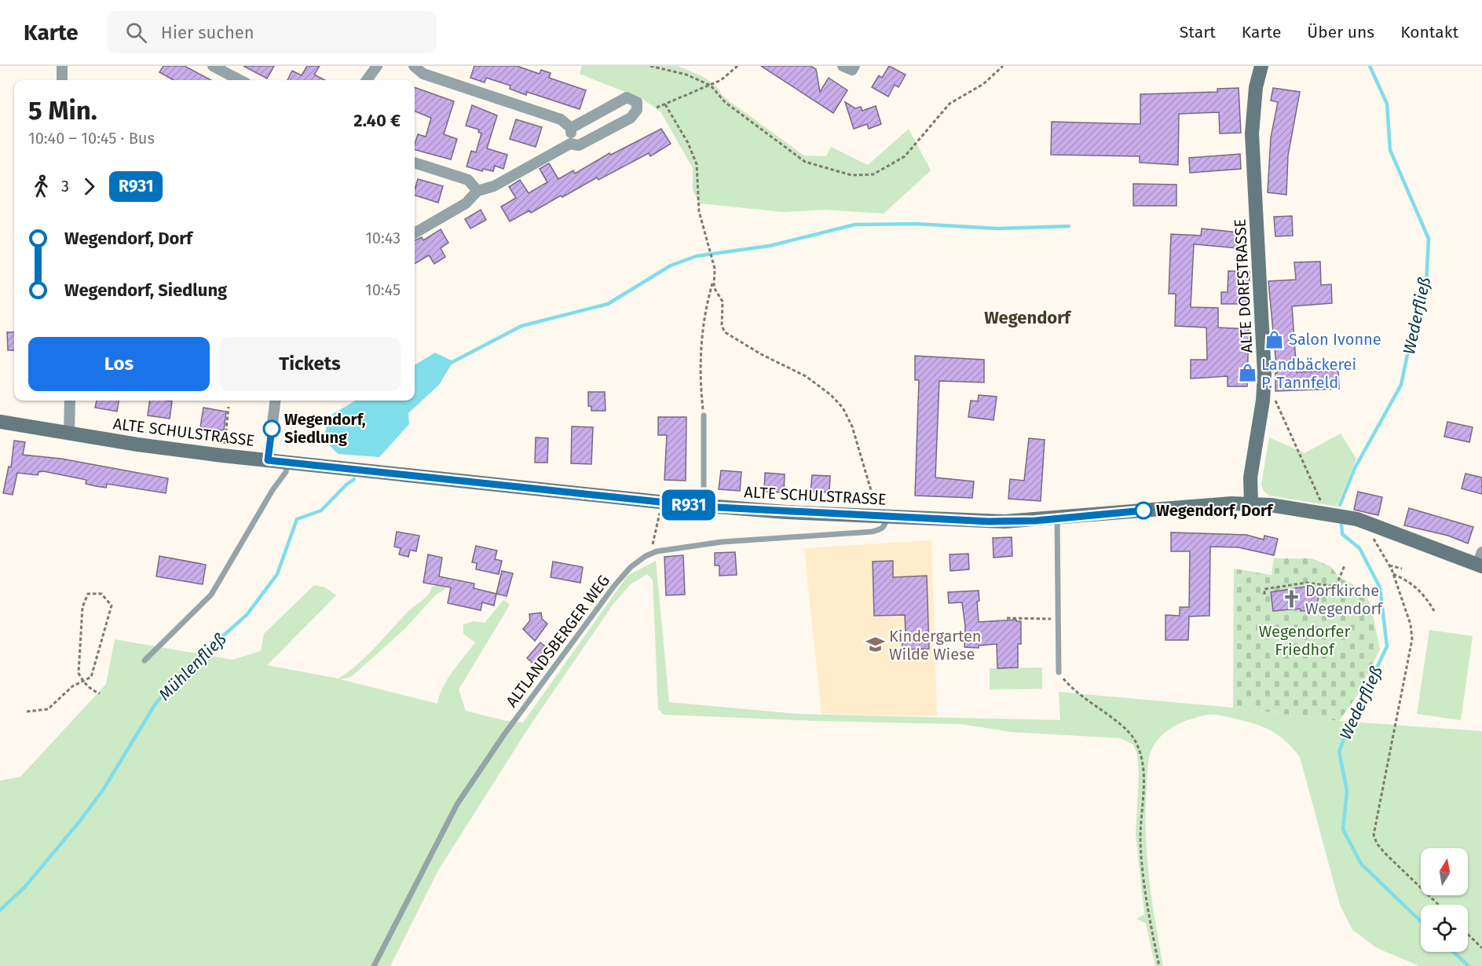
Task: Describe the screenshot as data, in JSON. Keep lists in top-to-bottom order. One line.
{"streets":{"street":["ALTE DORFSTRASSE","ALTE SCHULSTRASSE"],"lane":["ALTLANDSBERGER WEG"]},"crossings":[["ALTE DORFSTRASSE","ALTE SCHULSTRASSE"],["ALTE SCHULSTRASSE","ALTLANDSBERGER WEG"]],"districts":["Wegendorf"],"water":["Wederfließ","Mühlenfließ"],"parks":["Wegendorfer Friedhof"],"places":{"shop":["Salon Ivonne","Landbäckerei P. Tannfeld"],"other":["Wegendorf, Siedlung","Wegendorf, Dorf"],"church":["Dorfkirche Wegendorf"],"school or university":["Kindergarten Wilde Wiese"]},"lines":["bus line R931"],"north":"top","page":{"header":"Karte","search":"Hier suchen","nav":["Start","Karte","Über uns","Kontakt"],"on_map":"R931","heading":["5 Min.","10:40 – 10:45 · Bus","2.40 €"],"legs":["3","R931"],"list":[{"name":"Wegendorf, Dorf","value":"10:43"},{"name":"Wegendorf, Siedlung","value":"10:45"}],"buttons":["Los","Tickets"]}}
